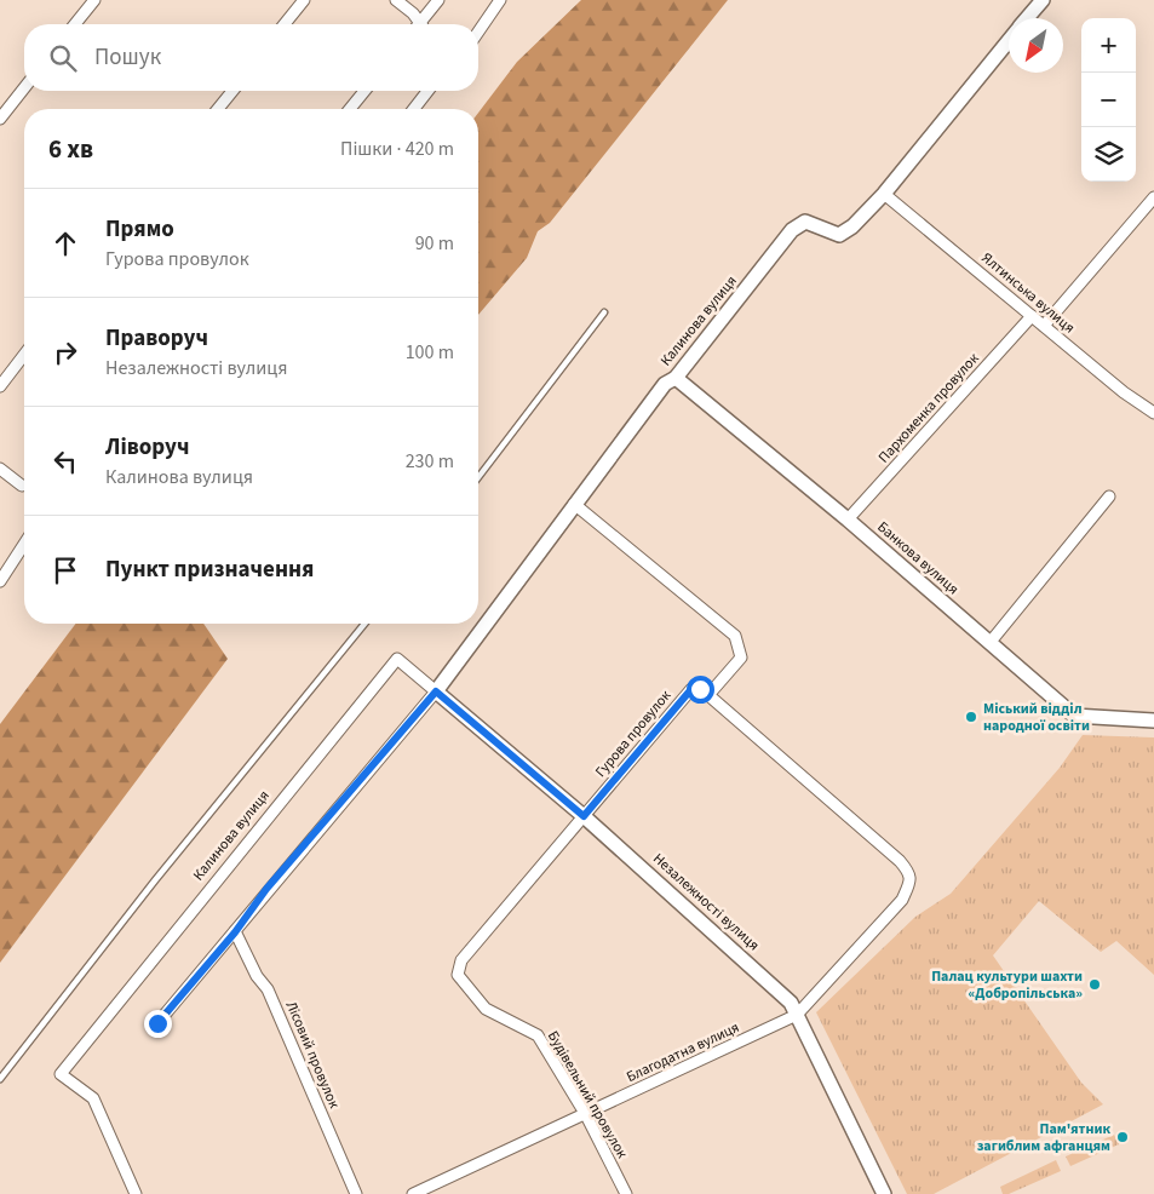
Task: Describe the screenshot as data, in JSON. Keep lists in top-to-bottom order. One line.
{"streets":{"street":["Ялтинська вулиця","Калинова вулиця","Пархоменка провулок","Банкова вулиця","Гурова провулок","Незалежності вулиця","Благодатна вулиця","Лісовий провулок","Будівельний провулок"]},"crossings":[["Ялтинська вулиця","Калинова вулиця"],["Ялтинська вулиця","Пархоменка провулок"],["Калинова вулиця","Банкова вулиця"],["Калинова вулиця","Незалежності вулиця"],["Калинова вулиця","Лісовий провулок"],["Пархоменка провулок","Банкова вулиця"],["Гурова провулок","Незалежності вулиця"],["Гурова провулок","Благодатна вулиця"],["Гурова провулок","Будівельний провулок"],["Незалежності вулиця","Благодатна вулиця"],["Благодатна вулиця","Будівельний провулок"]],"places":["Міський відділ народної освіти","Палац культури шахти «Добропільська»","Пам'ятник загиблим афганцям"],"north":"bottom left","page":{"map_buttons":["+","−"],"search":"Пошук","heading":["6 хв","Пішки · 420 m"],"list":[["Прямо","Гурова провулок","90 m"],["Праворуч","Незалежності вулиця","100 m"],["Ліворуч","Калинова вулиця","230 m"],"Пункт призначення"]}}
